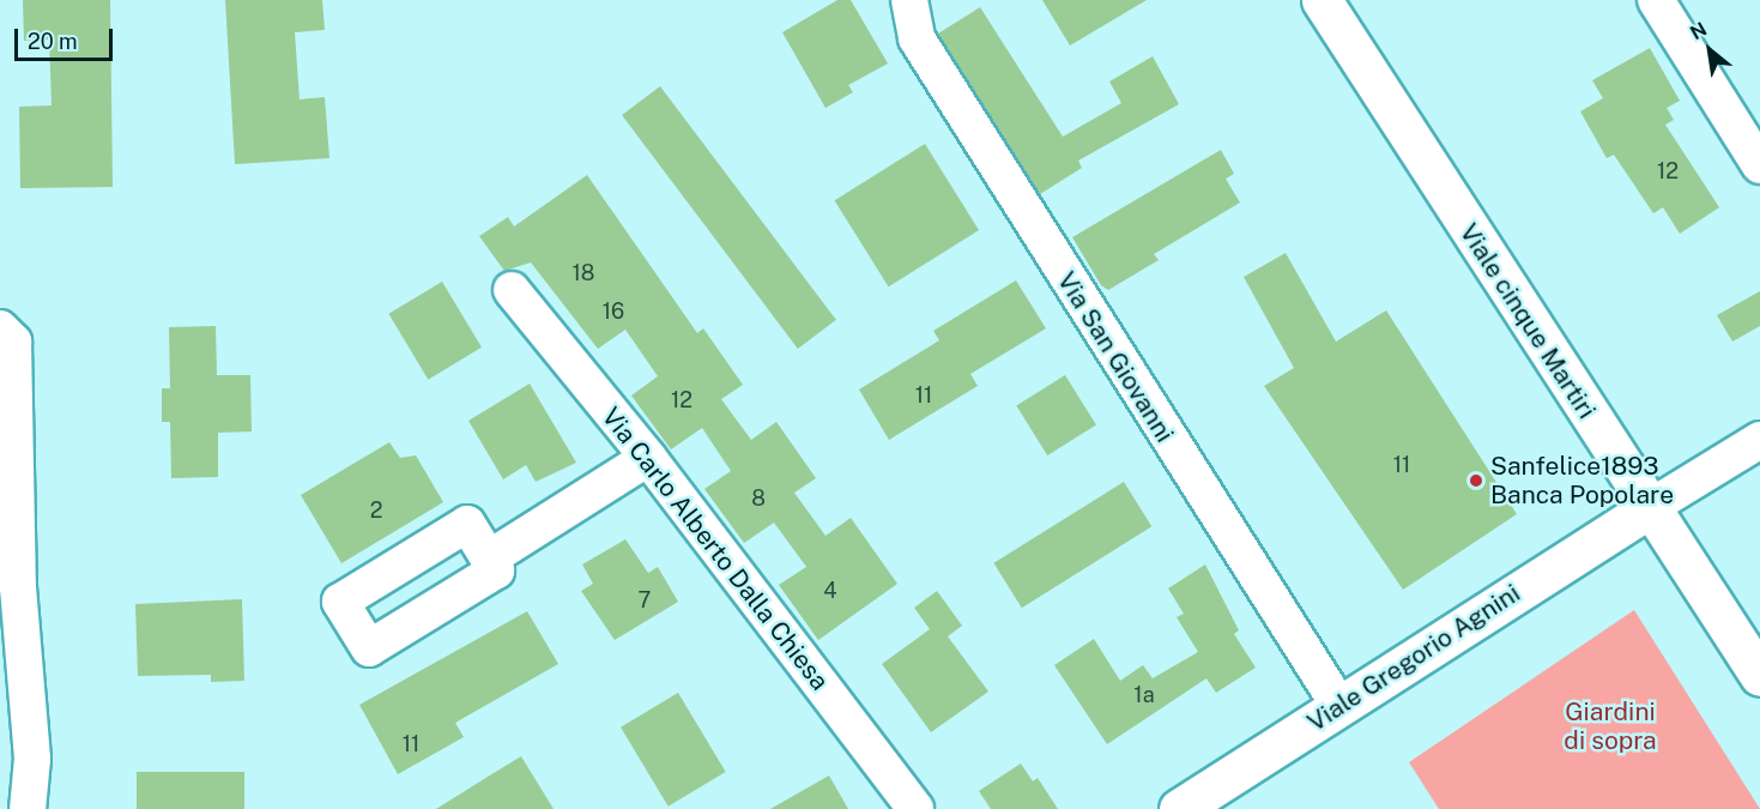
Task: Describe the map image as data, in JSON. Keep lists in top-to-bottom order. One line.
{"streets":{"main road":["Viale cinque Martiri","Viale Gregorio Agnini"],"street":["Via San Giovanni","Via Carlo Alberto Dalla Chiesa"]},"crossings":[["Viale cinque Martiri","Viale Gregorio Agnini"],["Via San Giovanni","Viale Gregorio Agnini"]],"parks":["Giardini di sopra"],"places":["Sanfelice1893 Banca Popolare"],"house_numbers":["12","18","16","11","12","11","8","2","4","7","1a","11"],"scale_bar":"20 m","north":"top left"}
